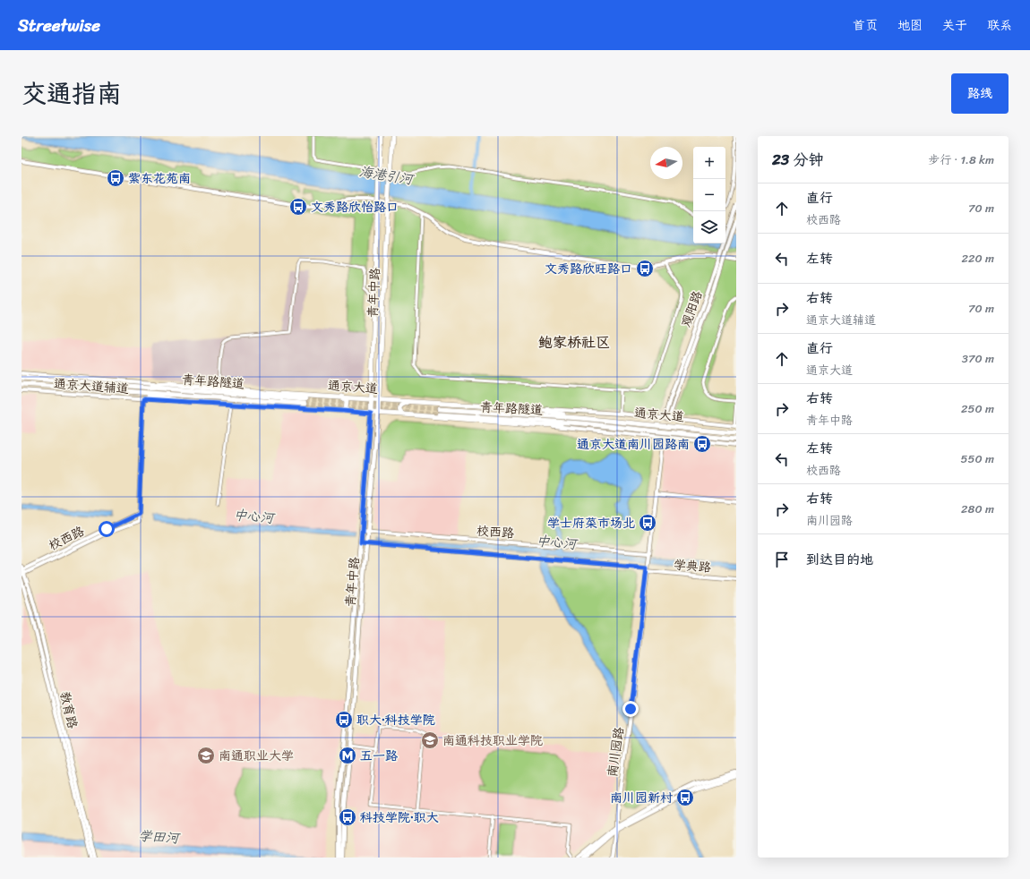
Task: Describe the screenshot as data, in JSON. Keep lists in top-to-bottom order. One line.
{"streets":{"main road":["青年中路","青年路隧道","通京大道"],"street":["观阳路","通京大道辅道","校西路","学典路","教育路","南川园路"]},"crossings":[["青年中路","通京大道"],["青年中路","校西路"],["青年路隧道","通京大道"],["通京大道辅道","通京大道"],["校西路","学典路"],["校西路","教育路"],["校西路","南川园路"],["学典路","南川园路"]],"districts":["鲍家桥社区"],"water":["海港引河","中心河","学田河"],"places":{"bus stop":["紫东花苑南","文秀路欣怡路口","文秀路欣旺路口","通京大道南川园路南","学士府菜市场北","职大·科技学院","南川园新村","科技学院·职大"],"school or university":["南通科技职业学院","南通职业大学"],"metro station":["五一路"]},"north":"left","page":{"header":"Streetwise","nav":["首页","地图","关于","联系"],"title":"交通指南","buttons":"路线","heading":["23 分钟","步行 · 1.8 km"],"map_buttons":["+","−"],"list":[["直行","校西路","70 m"],["左转","220 m"],["右转","通京大道辅道","70 m"],["直行","通京大道","370 m"],["右转","青年中路","250 m"],["左转","校西路","550 m"],["右转","南川园路","280 m"],"到达目的地"]}}
